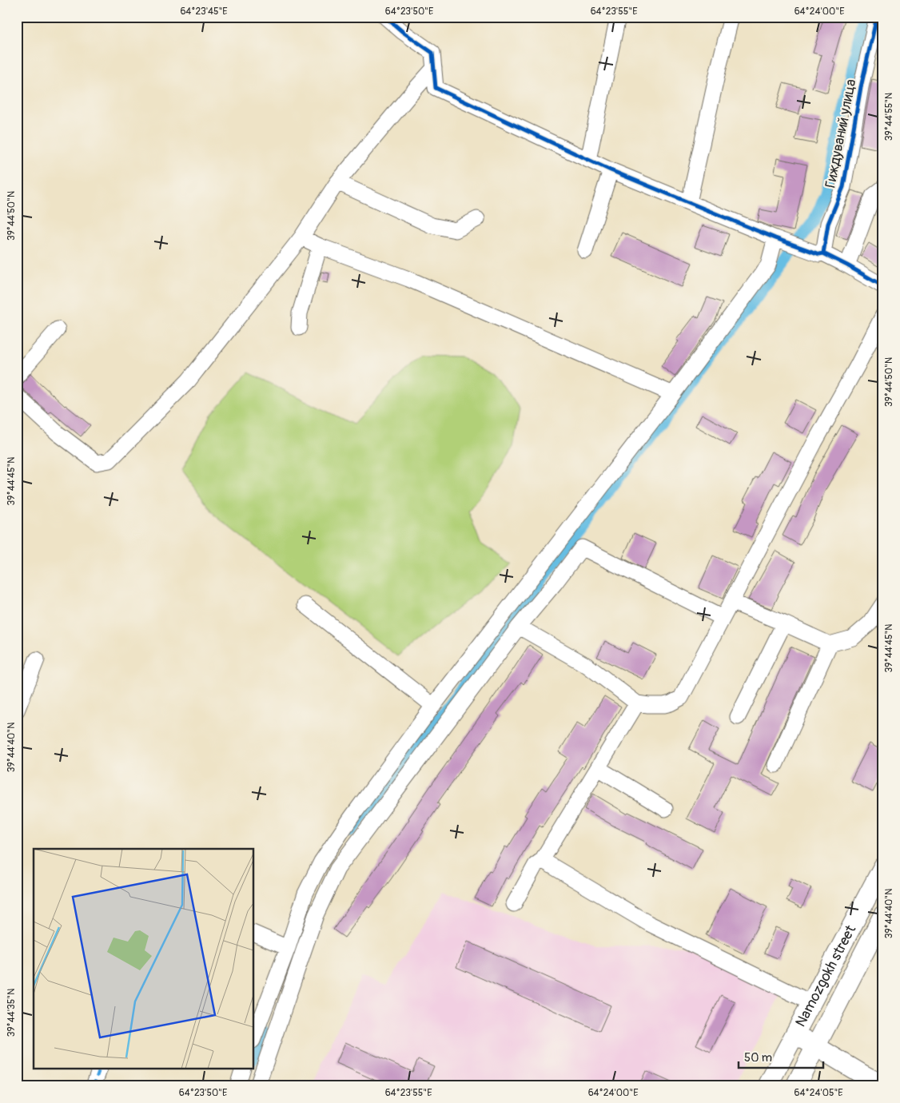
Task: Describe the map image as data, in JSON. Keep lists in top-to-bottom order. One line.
{"streets":{"main road":["Namozgokh street"],"street":["Гиждуваний улица"]},"scale_bar":"50 m","coordinates":["64°23'45\"E","64°23'50\"E","64°23'55\"E","64°24'00\"E","39°44'55\"N","39°44'50\"N","39°44'45\"N","39°44'40\"N","39°44'35\"N","64°24'05\"E"]}
